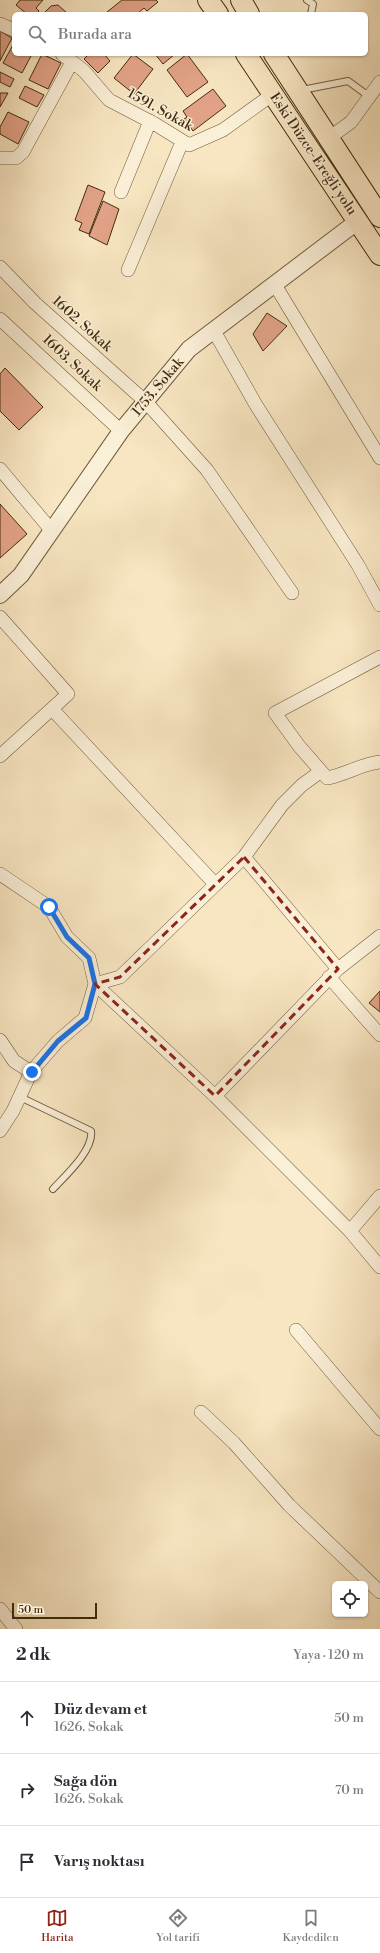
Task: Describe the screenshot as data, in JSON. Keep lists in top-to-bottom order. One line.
{"streets":{"main road":["Eski Düzce-Ereğli yolu"],"street":["1591. Sokak","1602. Sokak","1603. Sokak","1753. Sokak"]},"crossings":[["1591. Sokak","Eski Düzce-Ereğli yolu"],["Eski Düzce-Ereğli yolu","1753. Sokak"],["1602. Sokak","1753. Sokak"],["1603. Sokak","1753. Sokak"]],"scale_bar":"50 m","page":{"search":"Burada ara","scale":"50 m","heading":["2 dk","Yaya · 120 m"],"list":[["Düz devam et","1626. Sokak","50 m"],["Sağa dön","1626. Sokak","70 m"],"Varış noktası"],"nav":["Harita","Yol tarifi","Kaydedilen"]}}
